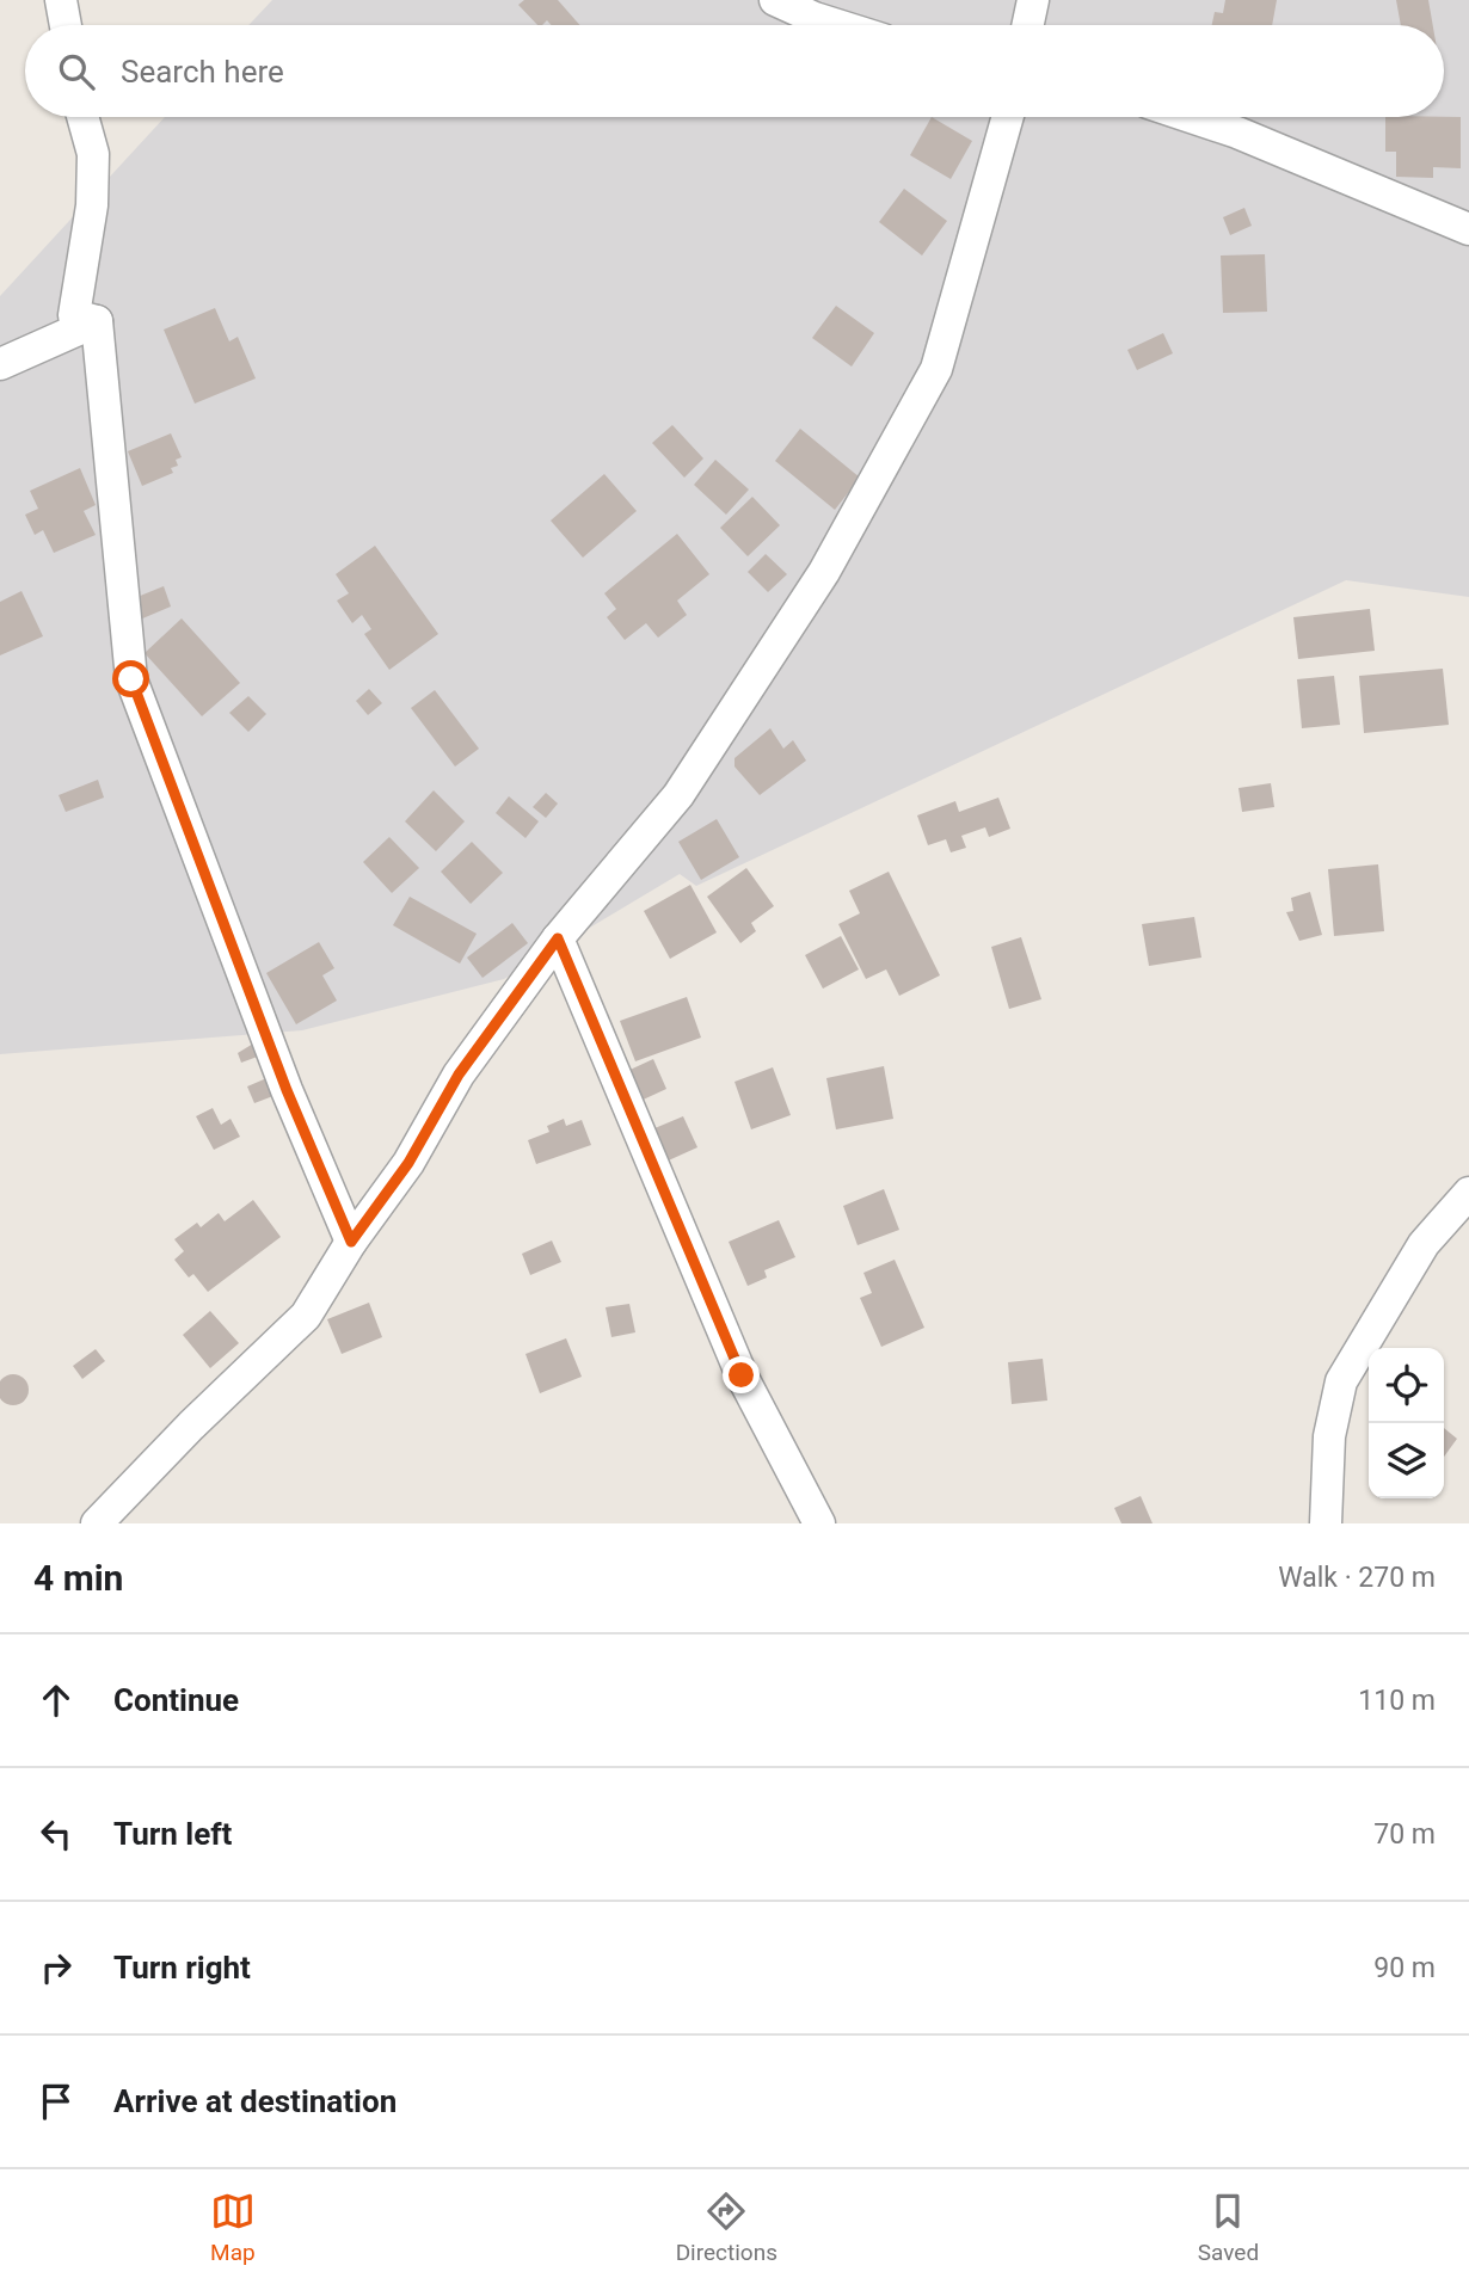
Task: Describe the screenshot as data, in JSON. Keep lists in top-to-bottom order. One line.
{"page":{"search":"Search here","heading":["4 min","Walk · 270 m"],"list":[["Continue","110 m"],["Turn left","70 m"],["Turn right","90 m"],"Arrive at destination"],"nav":["Map","Directions","Saved"]}}
